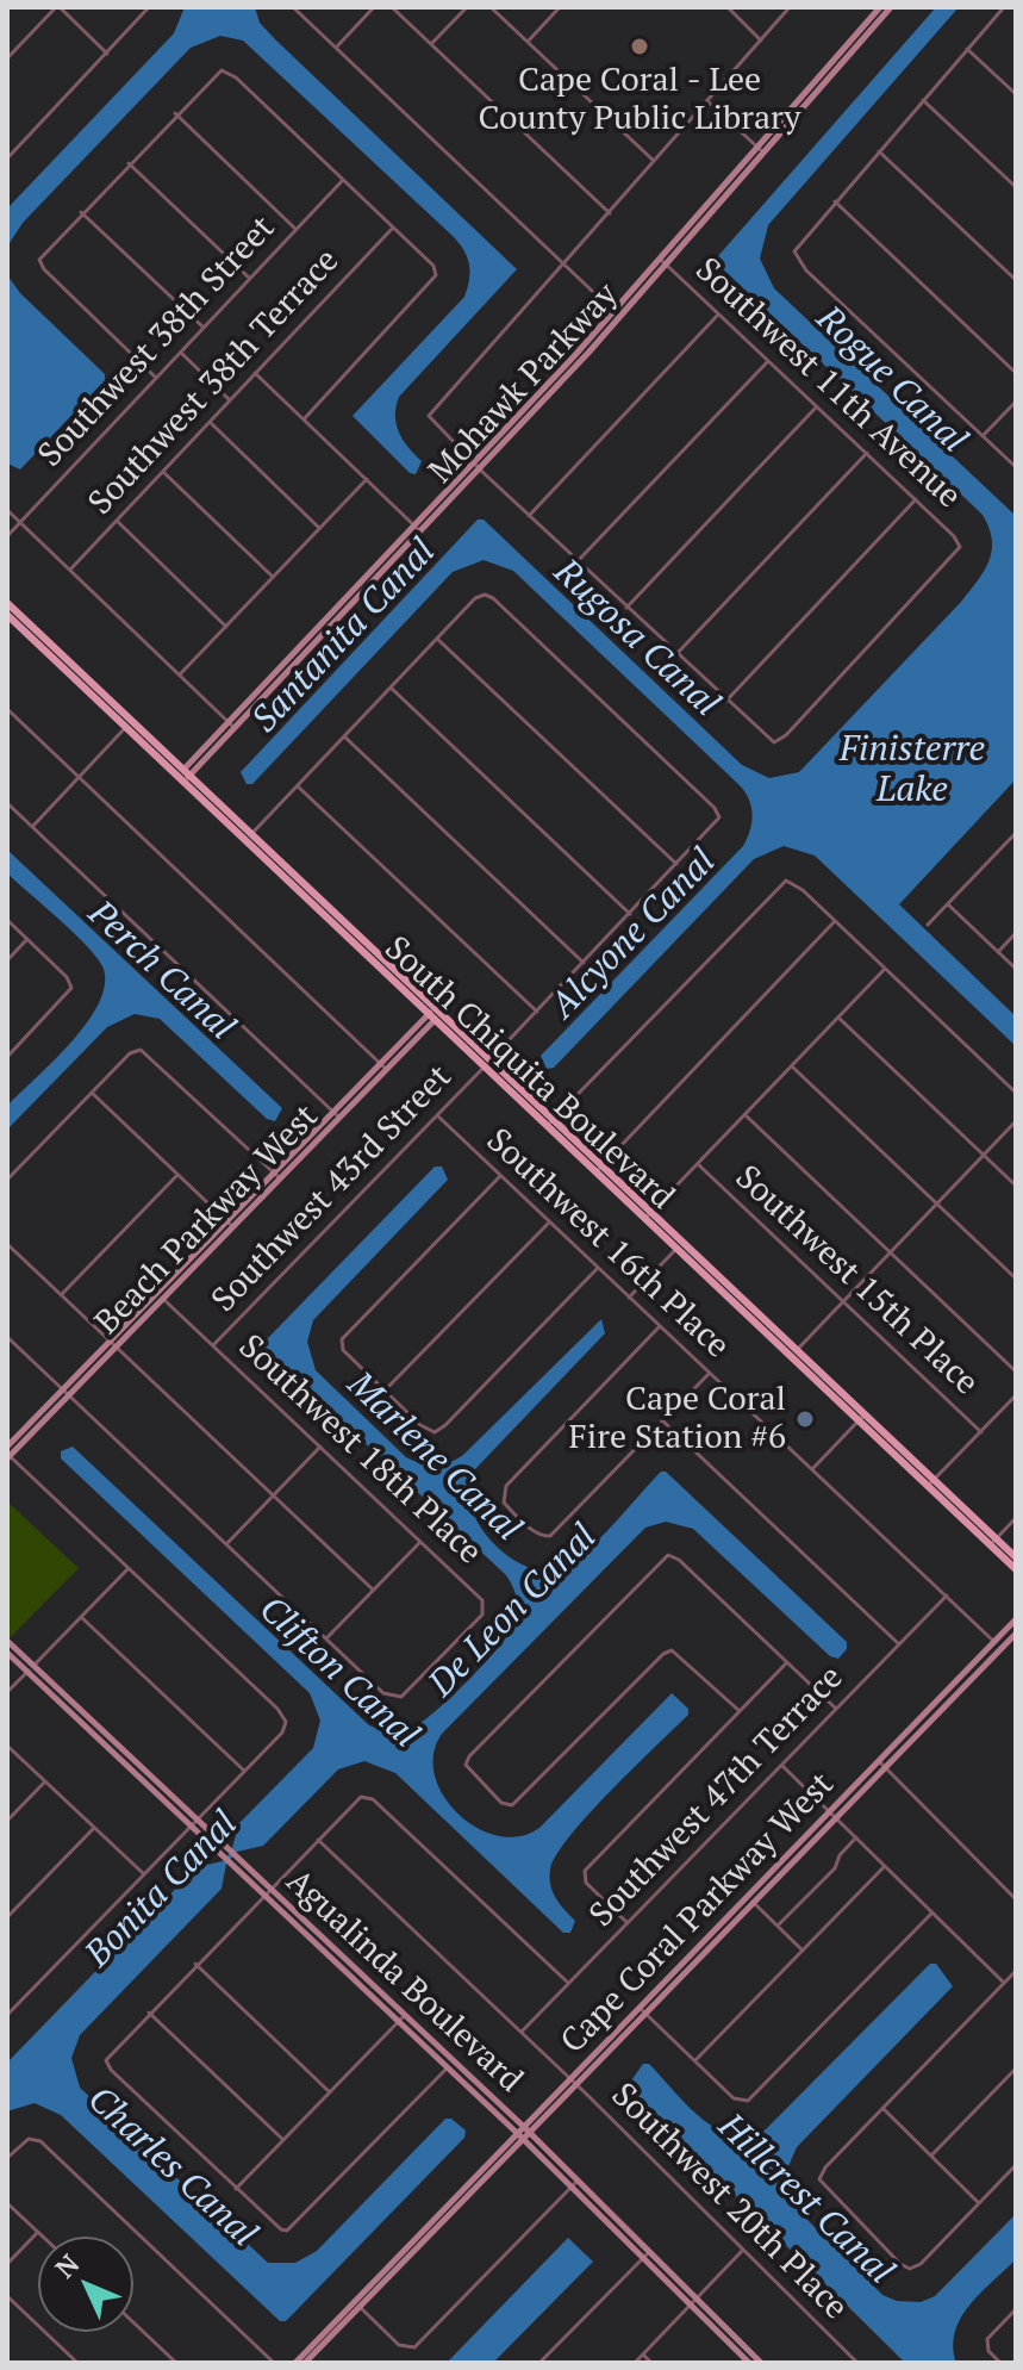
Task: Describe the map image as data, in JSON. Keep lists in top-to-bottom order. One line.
{"streets":{"main road":["South Chiquita Boulevard"],"street":["Southwest 38th Street","Southwest 38th Terrace","Mohawk Parkway","Southwest 11th Avenue","Southwest 43rd Street","Beach Parkway West","Southwest 16th Place","Southwest 15th Place","Southwest 18th Place","Southwest 47th Terrace","Cape Coral Parkway West","Agualinda Boulevard","Southwest 20th Place"]},"crossings":[["Mohawk Parkway","Southwest 11th Avenue"],["Mohawk Parkway","South Chiquita Boulevard"],["South Chiquita Boulevard","Southwest 43rd Street"],["South Chiquita Boulevard","Beach Parkway West"],["Southwest 43rd Street","Southwest 16th Place"],["Southwest 43rd Street","Southwest 18th Place"],["Beach Parkway West","Southwest 18th Place"],["Southwest 16th Place","Southwest 47th Terrace"],["Southwest 16th Place","Cape Coral Parkway West"],["Southwest 47th Terrace","Southwest 20th Place"],["Cape Coral Parkway West","Agualinda Boulevard"],["Cape Coral Parkway West","Southwest 20th Place"]],"water":["Rogue Canal","Santanita Canal","Rugosa Canal","Finisterre Lake","Alcyone Canal","Perch Canal","Marlene Canal","De Leon Canal","Clifton Canal","Bonita Canal","Charles Canal","Hillcrest Canal"],"places":["Cape Coral - Lee County Public Library","Cape Coral Fire Station #6"],"north":"top left"}
